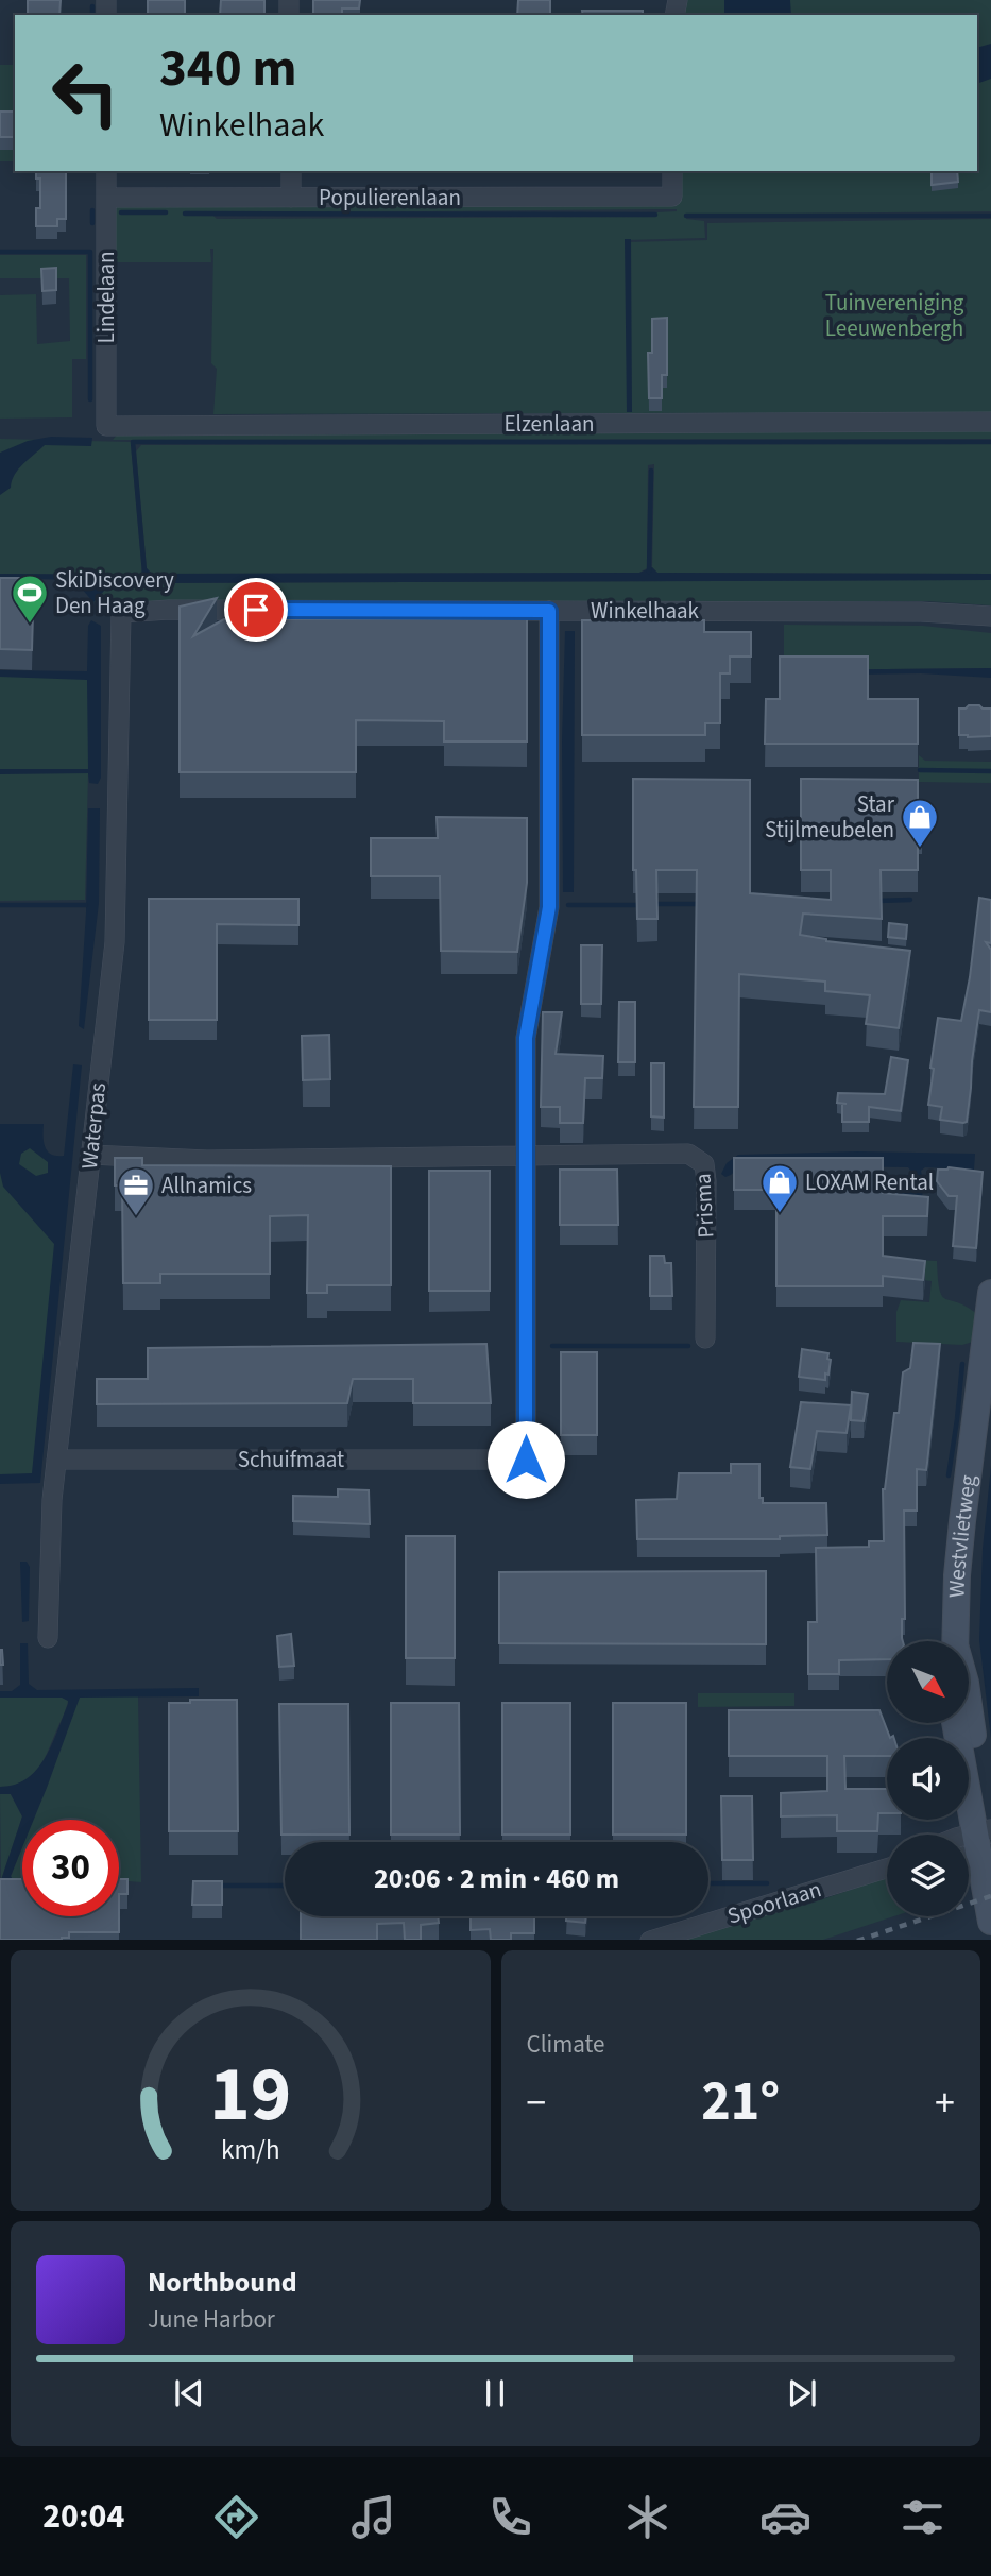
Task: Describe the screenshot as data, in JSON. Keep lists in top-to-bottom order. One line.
{"streets":{"street":["Populierenlaan","Lindelaan","Elzenlaan","Winkelhaak","Waterpas","Prisma","Schuifmaat","Westvlietweg","Spoorlaan"]},"crossings":[["Populierenlaan","Lindelaan"],["Lindelaan","Elzenlaan"],["Winkelhaak","Waterpas"],["Waterpas","Schuifmaat"],["Prisma","Schuifmaat"]],"parks":["Tuinvereniging Leeuwenbergh"],"places":{"sports":["SkiDiscovery Den Haag"],"shop":["Star Stijlmeubelen","LOXAM Rental"],"office":["Allnamics"]},"north":"bottom right","page":{"turn":["340 m","Winkelhaak"],"limit":"30","trip":"20:06 · 2 min · 460 m","tile":"Climate","heat":["−","21°","+"],"song":["Northbound","June Harbor"],"tabs":"20:04","gauge":["19","km/h"]}}
